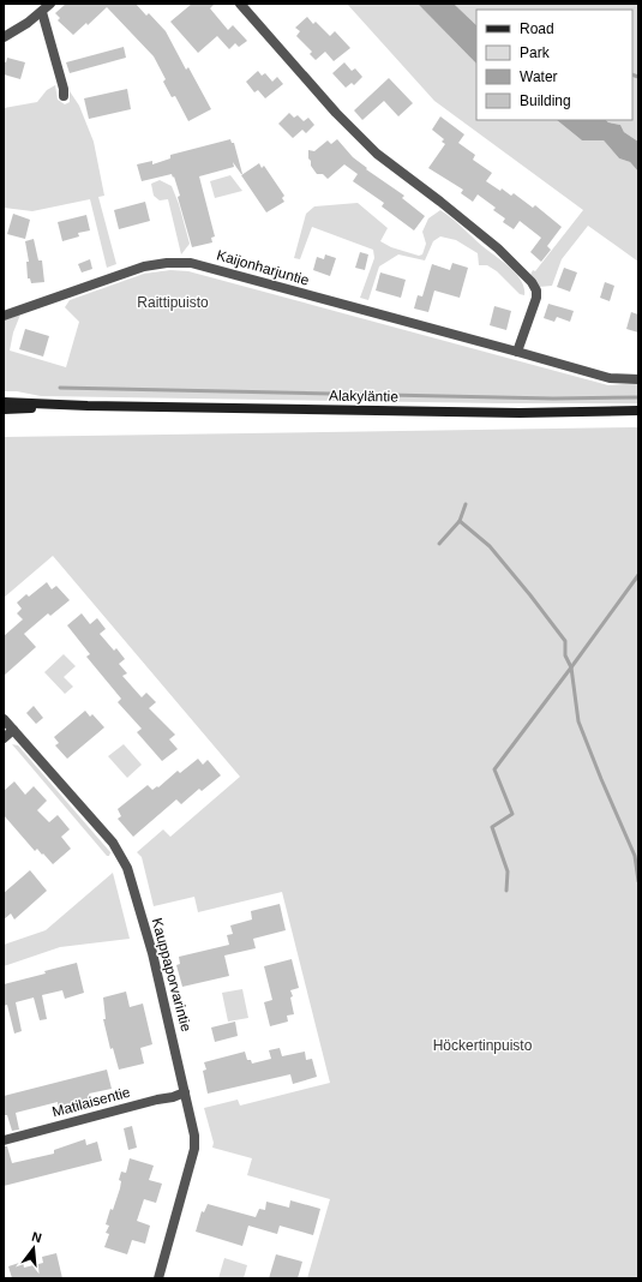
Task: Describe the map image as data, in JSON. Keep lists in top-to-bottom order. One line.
{"streets":{"main road":["Alakyläntie"],"street":["Kaijonharjuntie","Kauppaporvarintie","Matilaisentie"]},"crossings":[["Kauppaporvarintie","Matilaisentie"]],"parks":["Raittipuisto","Höckertinpuisto"],"legend":["Road","Park","Water","Building"],"north":"top"}
